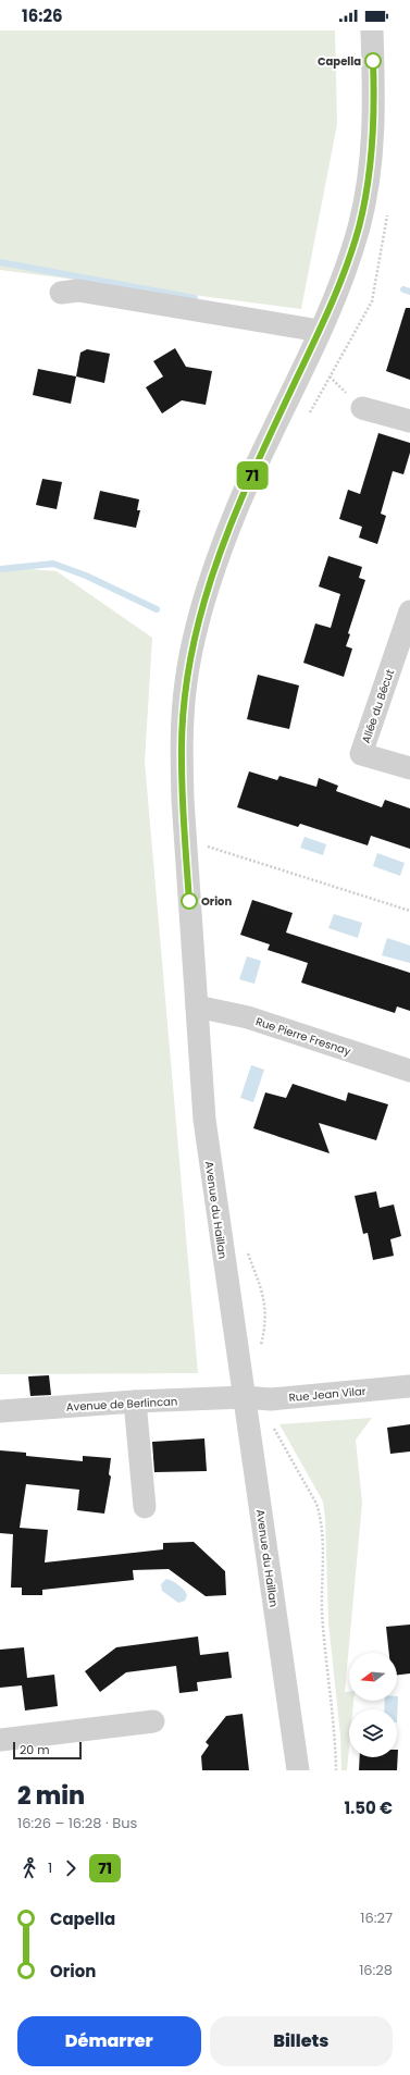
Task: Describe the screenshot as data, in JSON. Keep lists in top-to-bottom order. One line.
{"streets":{"street":["Allée du Bécut","Rue Pierre Fresnay","Avenue du Haillan","Rue Jean Vilar","Avenue de Berlincan"]},"crossings":[["Rue Pierre Fresnay","Avenue du Haillan"],["Avenue du Haillan","Rue Jean Vilar"],["Avenue du Haillan","Avenue de Berlincan"],["Rue Jean Vilar","Avenue de Berlincan"]],"places":["Capella","Orion"],"lines":["bus line 71"],"scale_bar":"20 m","north":"left","page":{"status":"16:26","on_map":"71","scale":"20 m","heading":["2 min","16:26 – 16:28 · Bus","1.50 €"],"legs":["1","71"],"list":[{"name":"Capella","value":"16:27"},{"name":"Orion","value":"16:28"}],"buttons":["Démarrer","Billets"]}}
